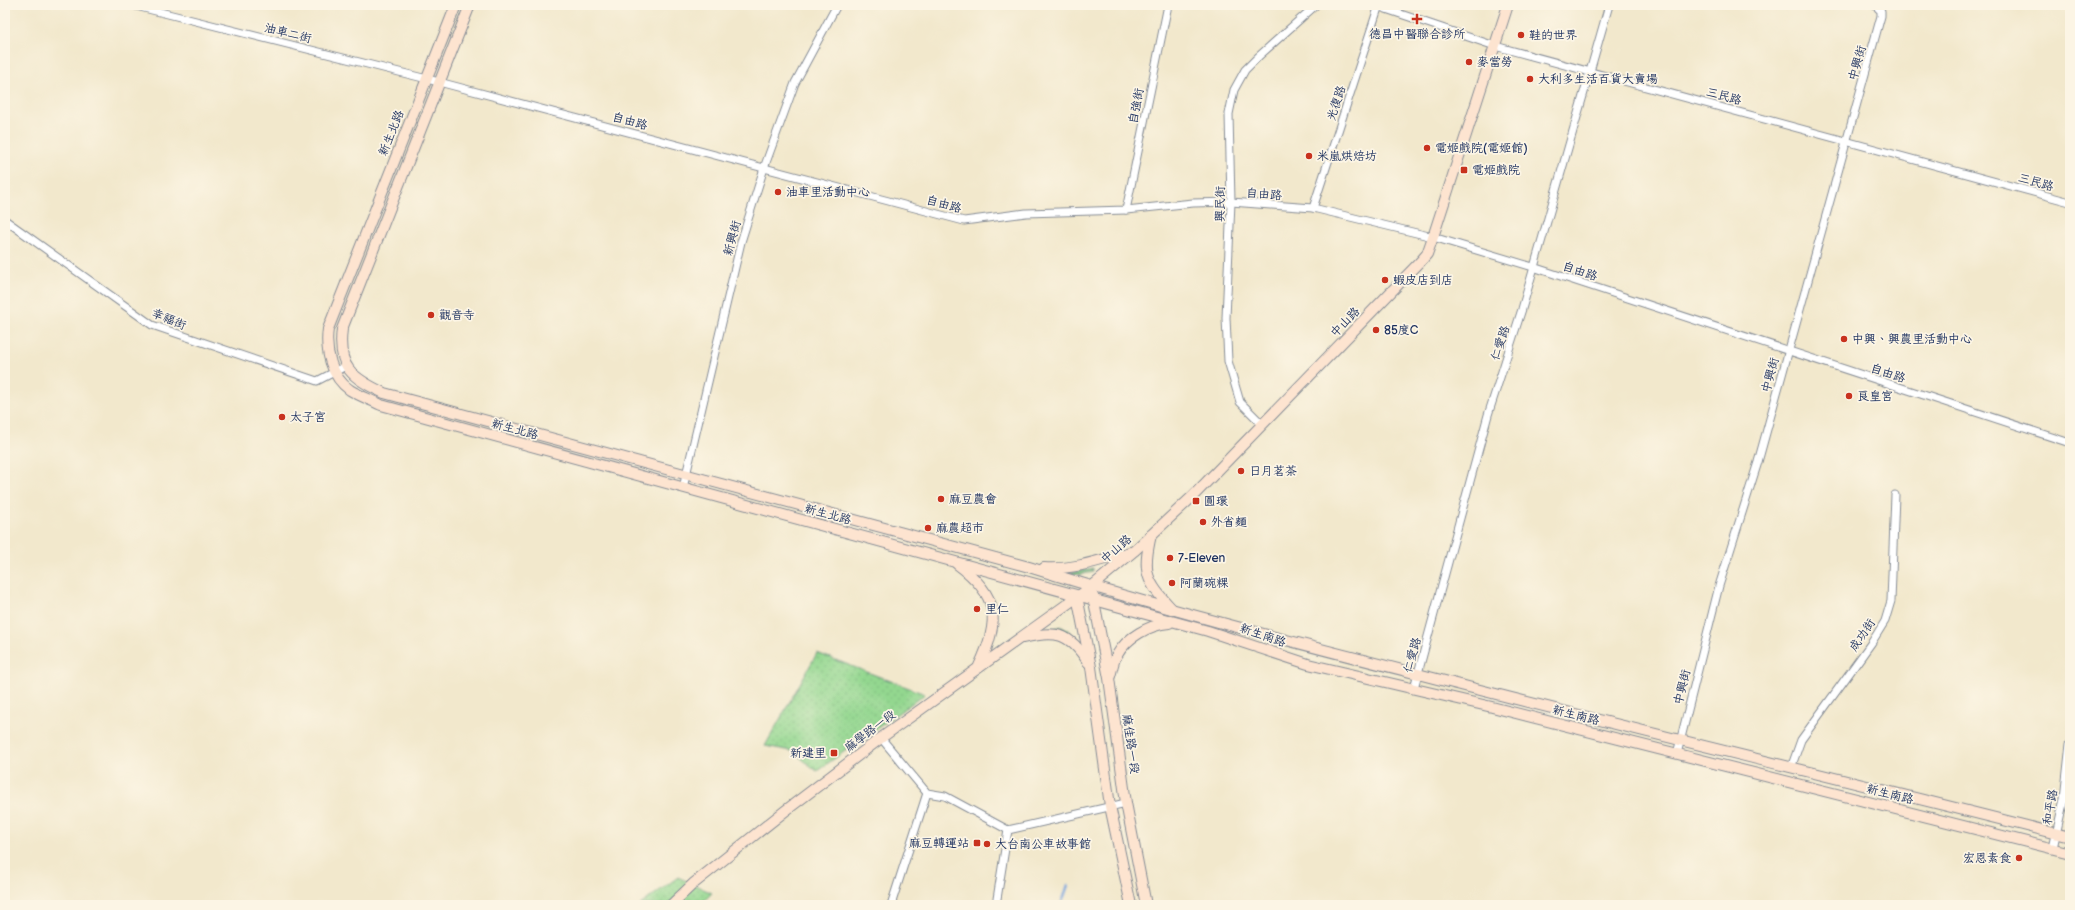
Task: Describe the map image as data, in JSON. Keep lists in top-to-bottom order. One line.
{"streets":{"main road":["新生北路","中山路","新生南路","麻學路一段","麻佳路一段"],"street":["油車二街","中興街","三民路","光復路","自強街","自由路","興民街","新興街","幸福街","仁愛路","成功街","和平路"]},"crossings":[["油車二街","自由路"],["油車二街","新生北路"],["中興街","三民路"],["中興街","自由路"],["中興街","新生南路"],["三民路","光復路"],["三民路","中山路"],["三民路","仁愛路"],["光復路","自由路"],["自強街","自由路"],["自由路","新生北路"],["自由路","興民街"],["自由路","新興街"],["自由路","中山路"],["自由路","仁愛路"],["新生北路","新興街"],["新生北路","幸福街"],["新生北路","中山路"],["新生北路","新生南路"],["新生北路","麻學路一段"],["新生北路","麻佳路一段"],["興民街","中山路"],["中山路","新生南路"],["中山路","麻學路一段"],["中山路","麻佳路一段"],["仁愛路","新生南路"],["新生南路","成功街"],["新生南路","麻學路一段"],["新生南路","麻佳路一段"],["新生南路","和平路"],["麻學路一段","麻佳路一段"]],"places":{"health":["德昌中醫聯合診所"],"other":["鞋的世界","麥當勞","大利多生活百貨大賣場","電姬戲院(電姬館)","米嵐烘焙坊","油車里活動中心","蝦皮店到店","觀音寺","85度C","中興、興農里活動中心","良皇宮","太子宮","日月茗茶","麻豆農會","外省麵","麻農超市","7-Eleven","阿蘭碗粿","里仁","大台南公車故事館","宏恩素食"],"transit":["電姬戲院","圓環","新建里","麻豆轉運站"]}}
